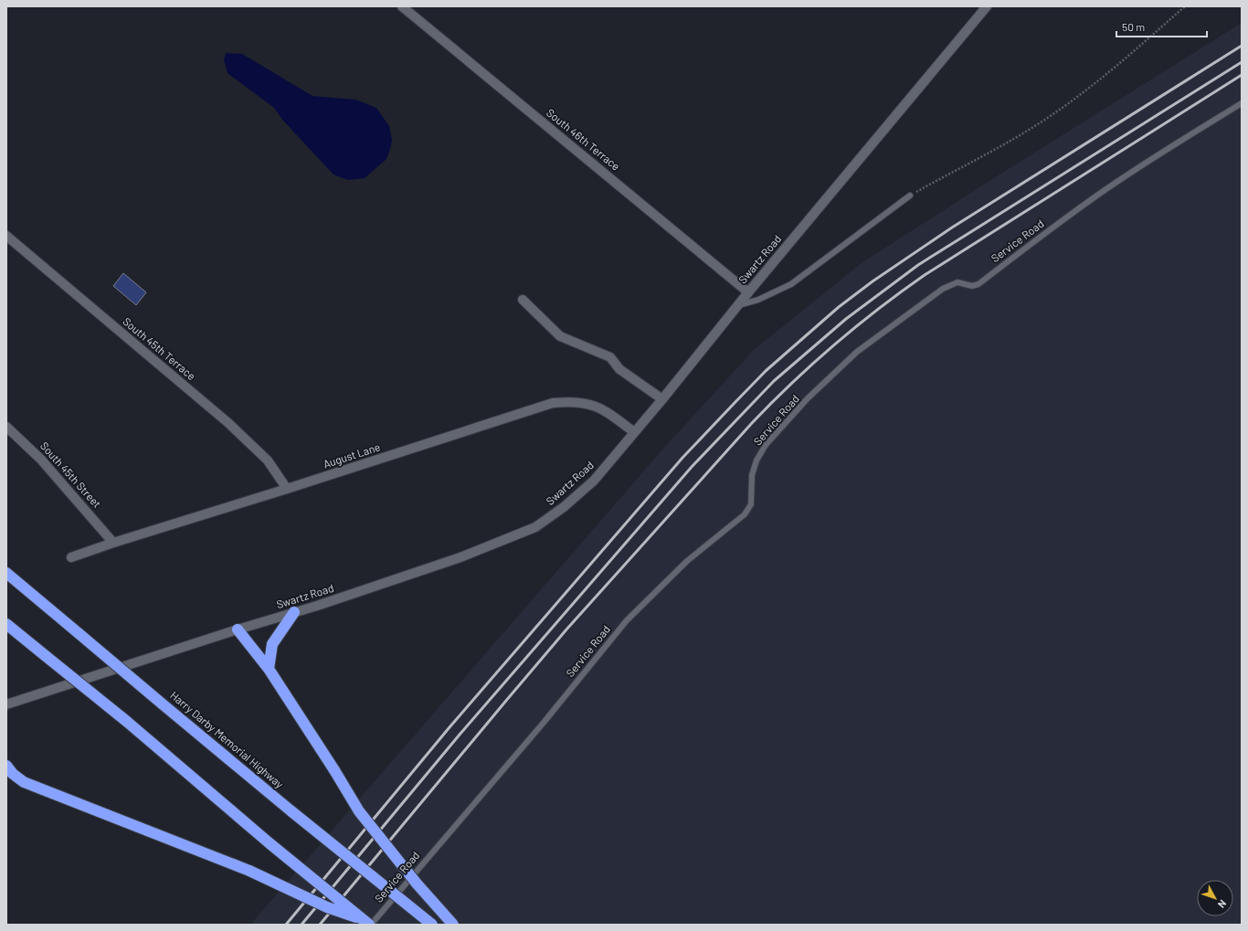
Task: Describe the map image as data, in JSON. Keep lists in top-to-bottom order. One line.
{"streets":{"highway":["Harry Darby Memorial Highway"],"street":["South 46th Terrace","Swartz Road","South 45th Terrace","August Lane","South 45th Street"],"lane":["Service Road"]},"crossings":[["South 46th Terrace","Swartz Road"],["Swartz Road","August Lane"],["South 45th Terrace","August Lane"],["August Lane","South 45th Street"]],"scale_bar":"50 m","north":"bottom right"}
